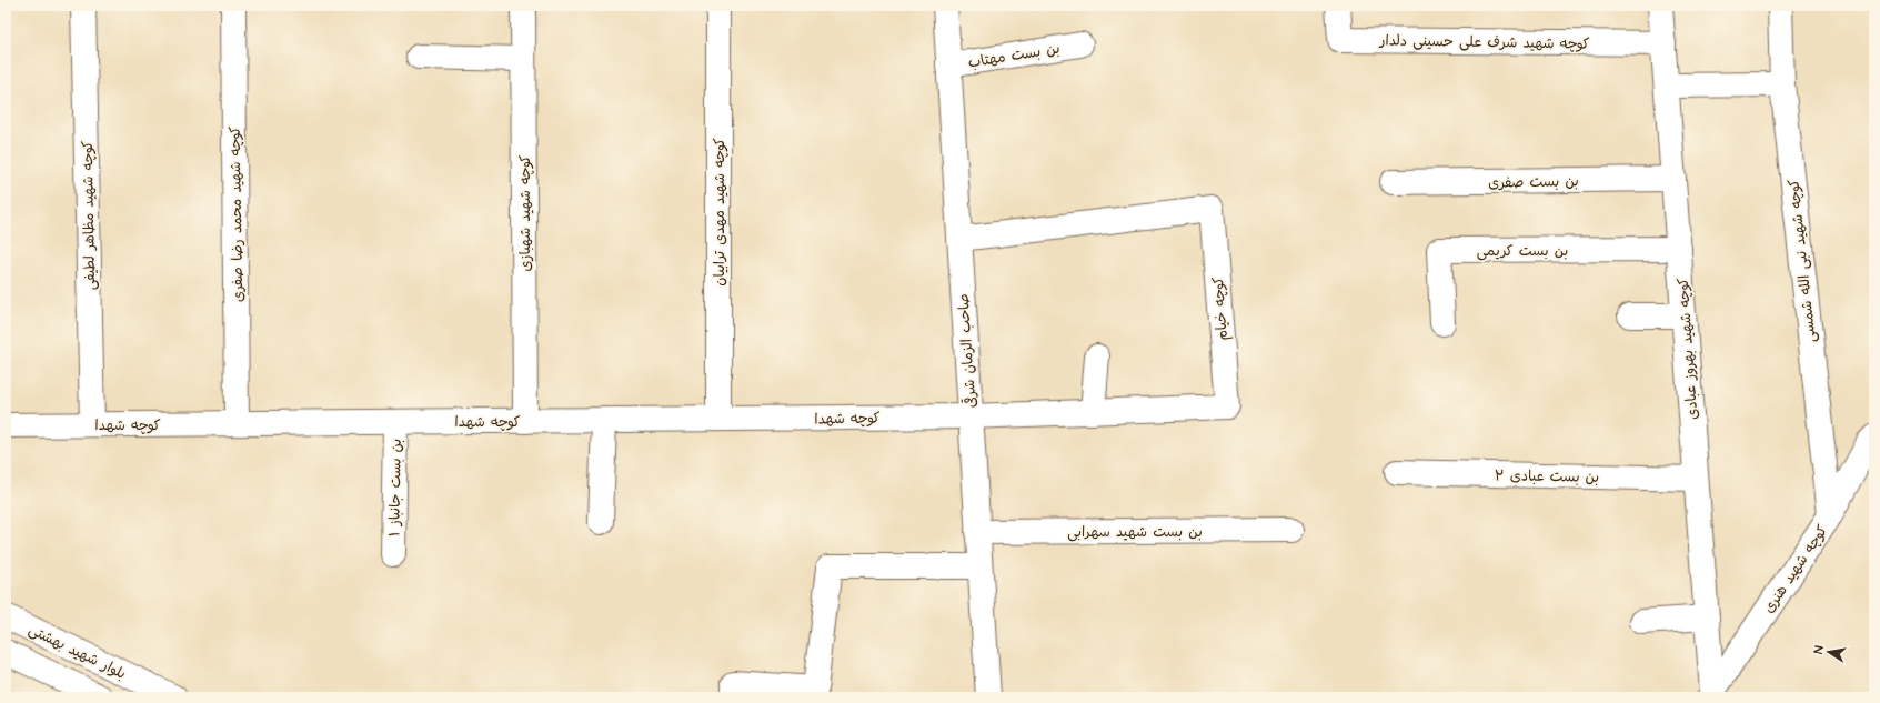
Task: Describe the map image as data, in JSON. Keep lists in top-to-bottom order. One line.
{"streets":{"street":["کوچه شهید شرف علی حسینی دلدار","بن بست مهتاب","بن بست صفری","کوچه شهید مهدی ترابیان","کوچه شهید شهبازی","کوچه شهید محمد رضا صفری","کوچه شهید مظاهر لطیفی","بن بست کریمی","کوچه شهید نبی الله شمسی","کوچه خیام","کوچه شهید بهروز عبادی","صاحب الزمان شرقی","کوچه شهدا","بن بست عبادی ۲","بن بست جانباز ۱","بن بست شهید سهرابی","کوچه شهید هنری","بلوار شهید بهشتی"]},"crossings":[["کوچه شهید شرف علی حسینی دلدار","کوچه شهید بهروز عبادی"],["بن بست مهتاب","صاحب الزمان شرقی"],["بن بست صفری","کوچه شهید بهروز عبادی"],["کوچه شهید مهدی ترابیان","کوچه شهدا"],["کوچه شهید شهبازی","کوچه شهدا"],["کوچه شهید محمد رضا صفری","کوچه شهدا"],["کوچه شهید مظاهر لطیفی","کوچه شهدا"],["بن بست کریمی","کوچه شهید بهروز عبادی"],["کوچه شهید نبی الله شمسی","کوچه شهید هنری"],["کوچه خیام","صاحب الزمان شرقی"],["کوچه خیام","کوچه شهدا"],["کوچه شهید بهروز عبادی","بن بست عبادی ۲"],["کوچه شهید بهروز عبادی","کوچه شهید هنری"],["صاحب الزمان شرقی","کوچه شهدا"],["صاحب الزمان شرقی","بن بست شهید سهرابی"],["کوچه شهدا","بن بست جانباز ۱"]],"north":"left"}
